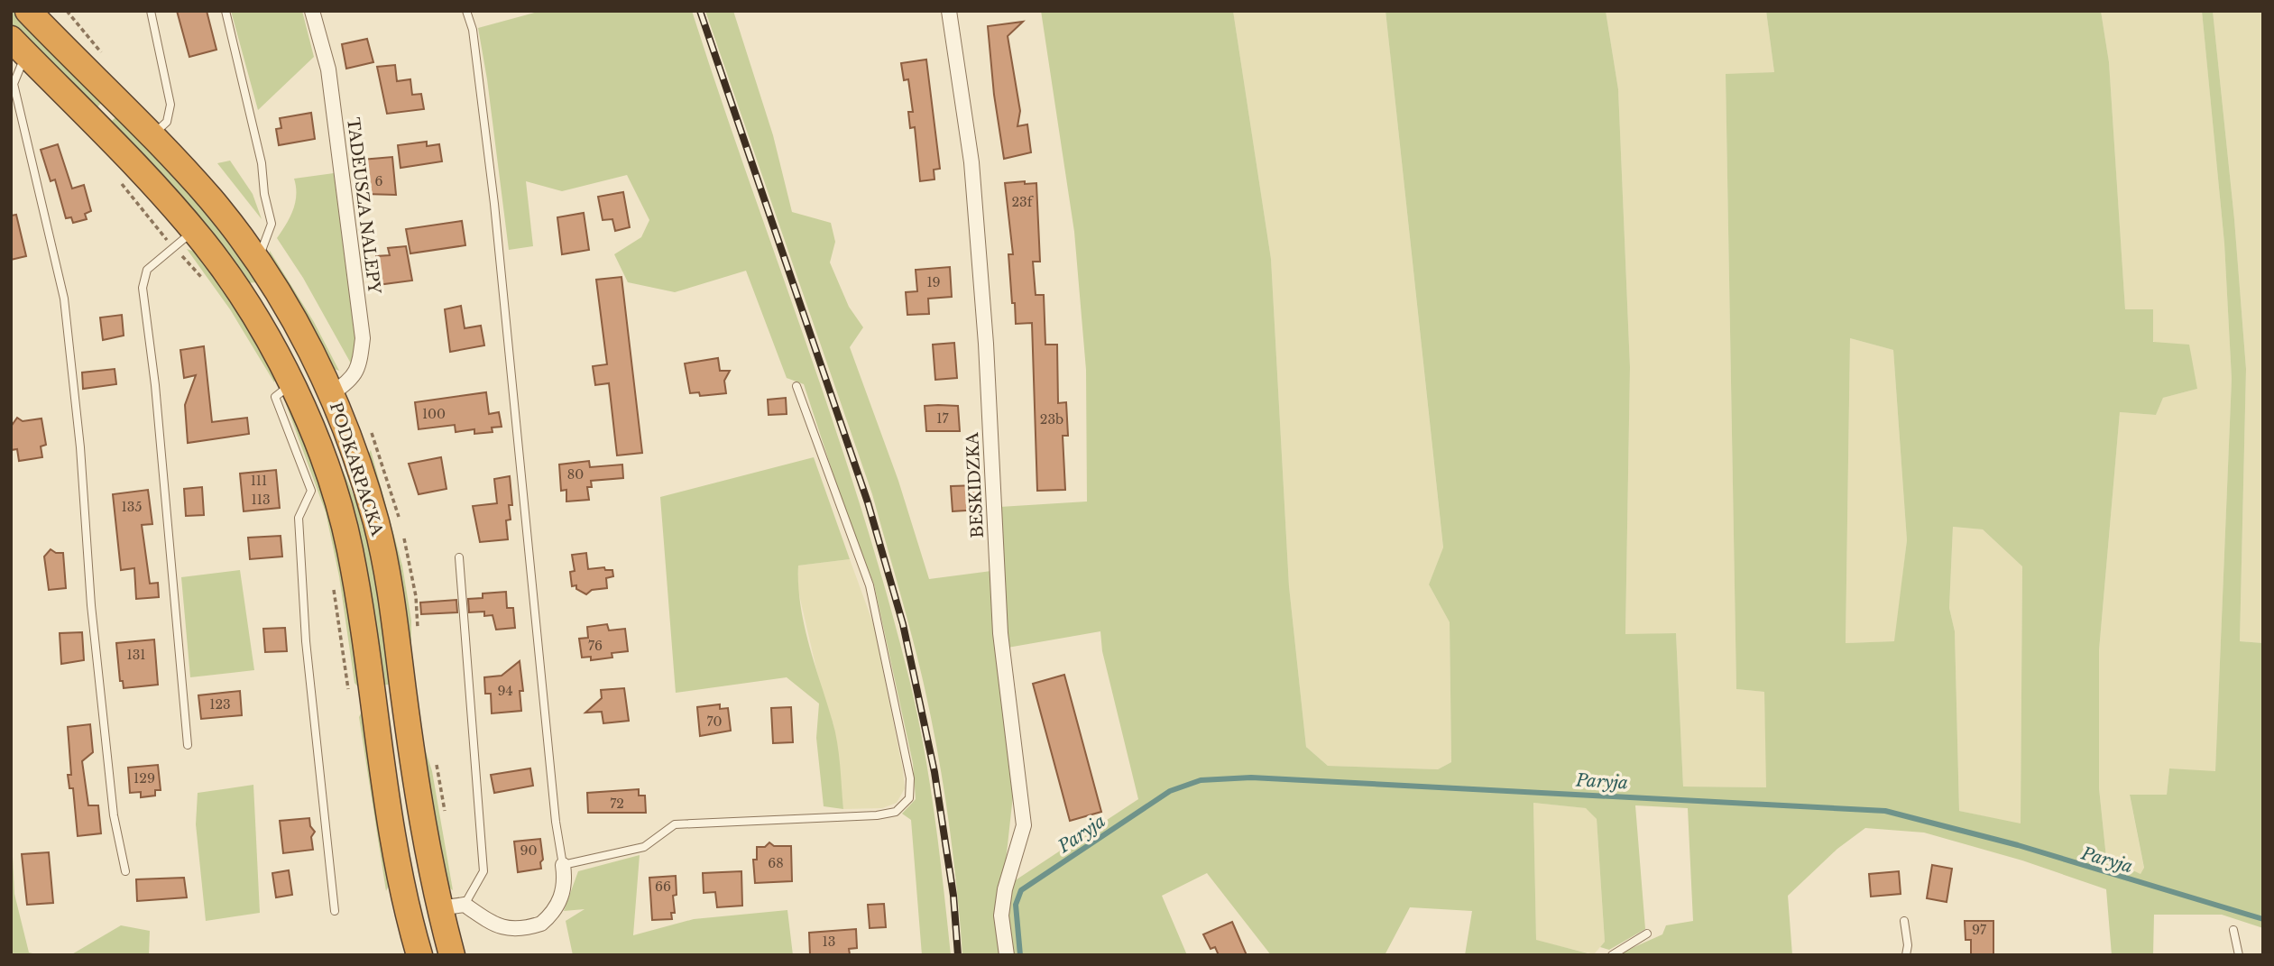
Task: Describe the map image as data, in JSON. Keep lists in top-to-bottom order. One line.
{"streets":{"highway":["PODKARPACKA"],"street":["TADEUSZA NALEPY","BESKIDZKA"]},"crossings":[["TADEUSZA NALEPY","PODKARPACKA"]],"water":["Paryja"],"house_numbers":["6","23f","19","100","17","23b","80","111","113","135","76","131","94","123","70","129","72","90","68","66","97","13"]}
